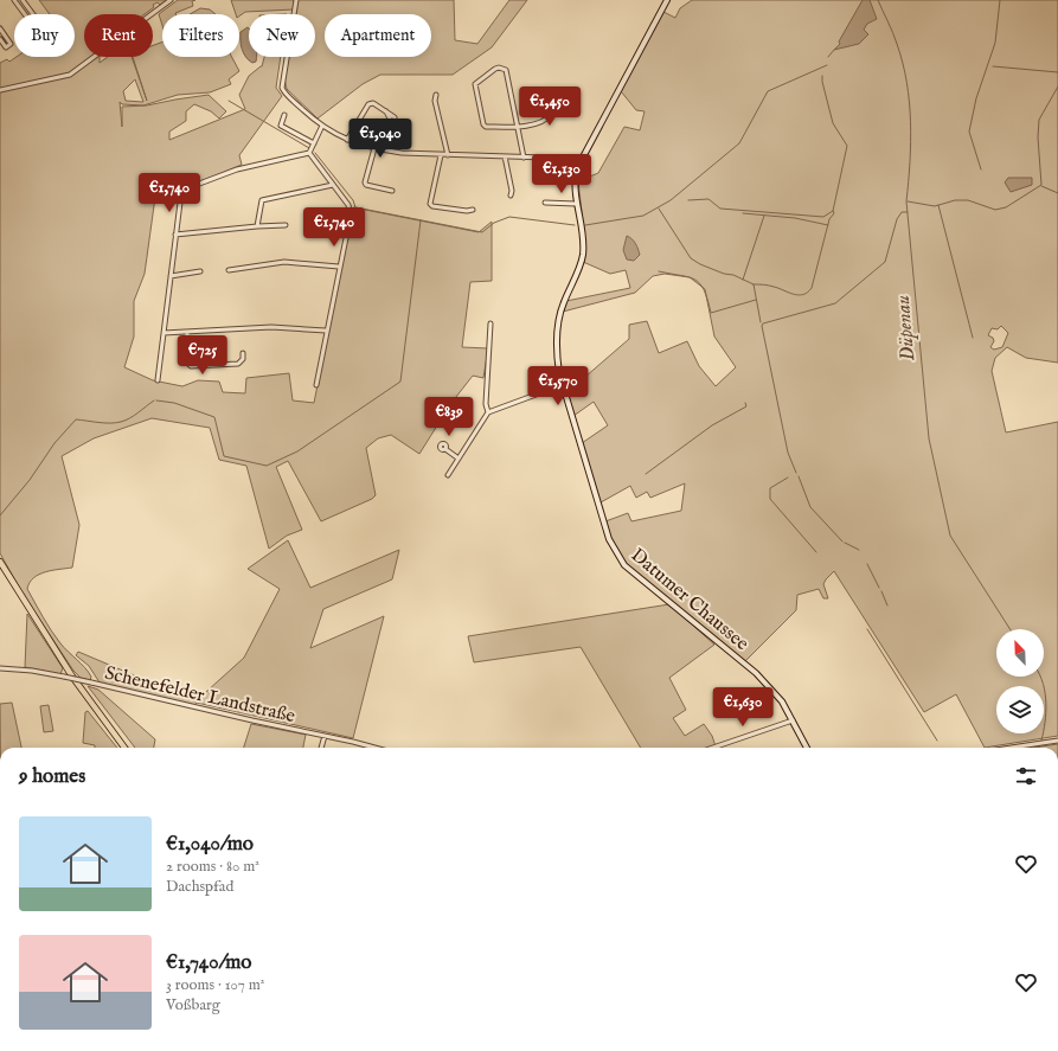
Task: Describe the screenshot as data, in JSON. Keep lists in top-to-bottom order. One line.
{"streets":{"street":["Datumer Chaussee","Schenefelder Landstraße"]},"water":["Düpenau"],"north":"top left","page":{"chip":["Buy","Rent","Filters","New","Apartment"],"price":["€1,450","€1,040","€1,130","€1,740","€1,740","€725","€1,570","€839","€1,630"],"heading":"9 homes","list":[{"name":"€1,040/mo","note":"2 rooms · 80 m² · Dachspfad"},{"name":"€1,740/mo","note":"3 rooms · 107 m² · Voßbarg"}]}}
